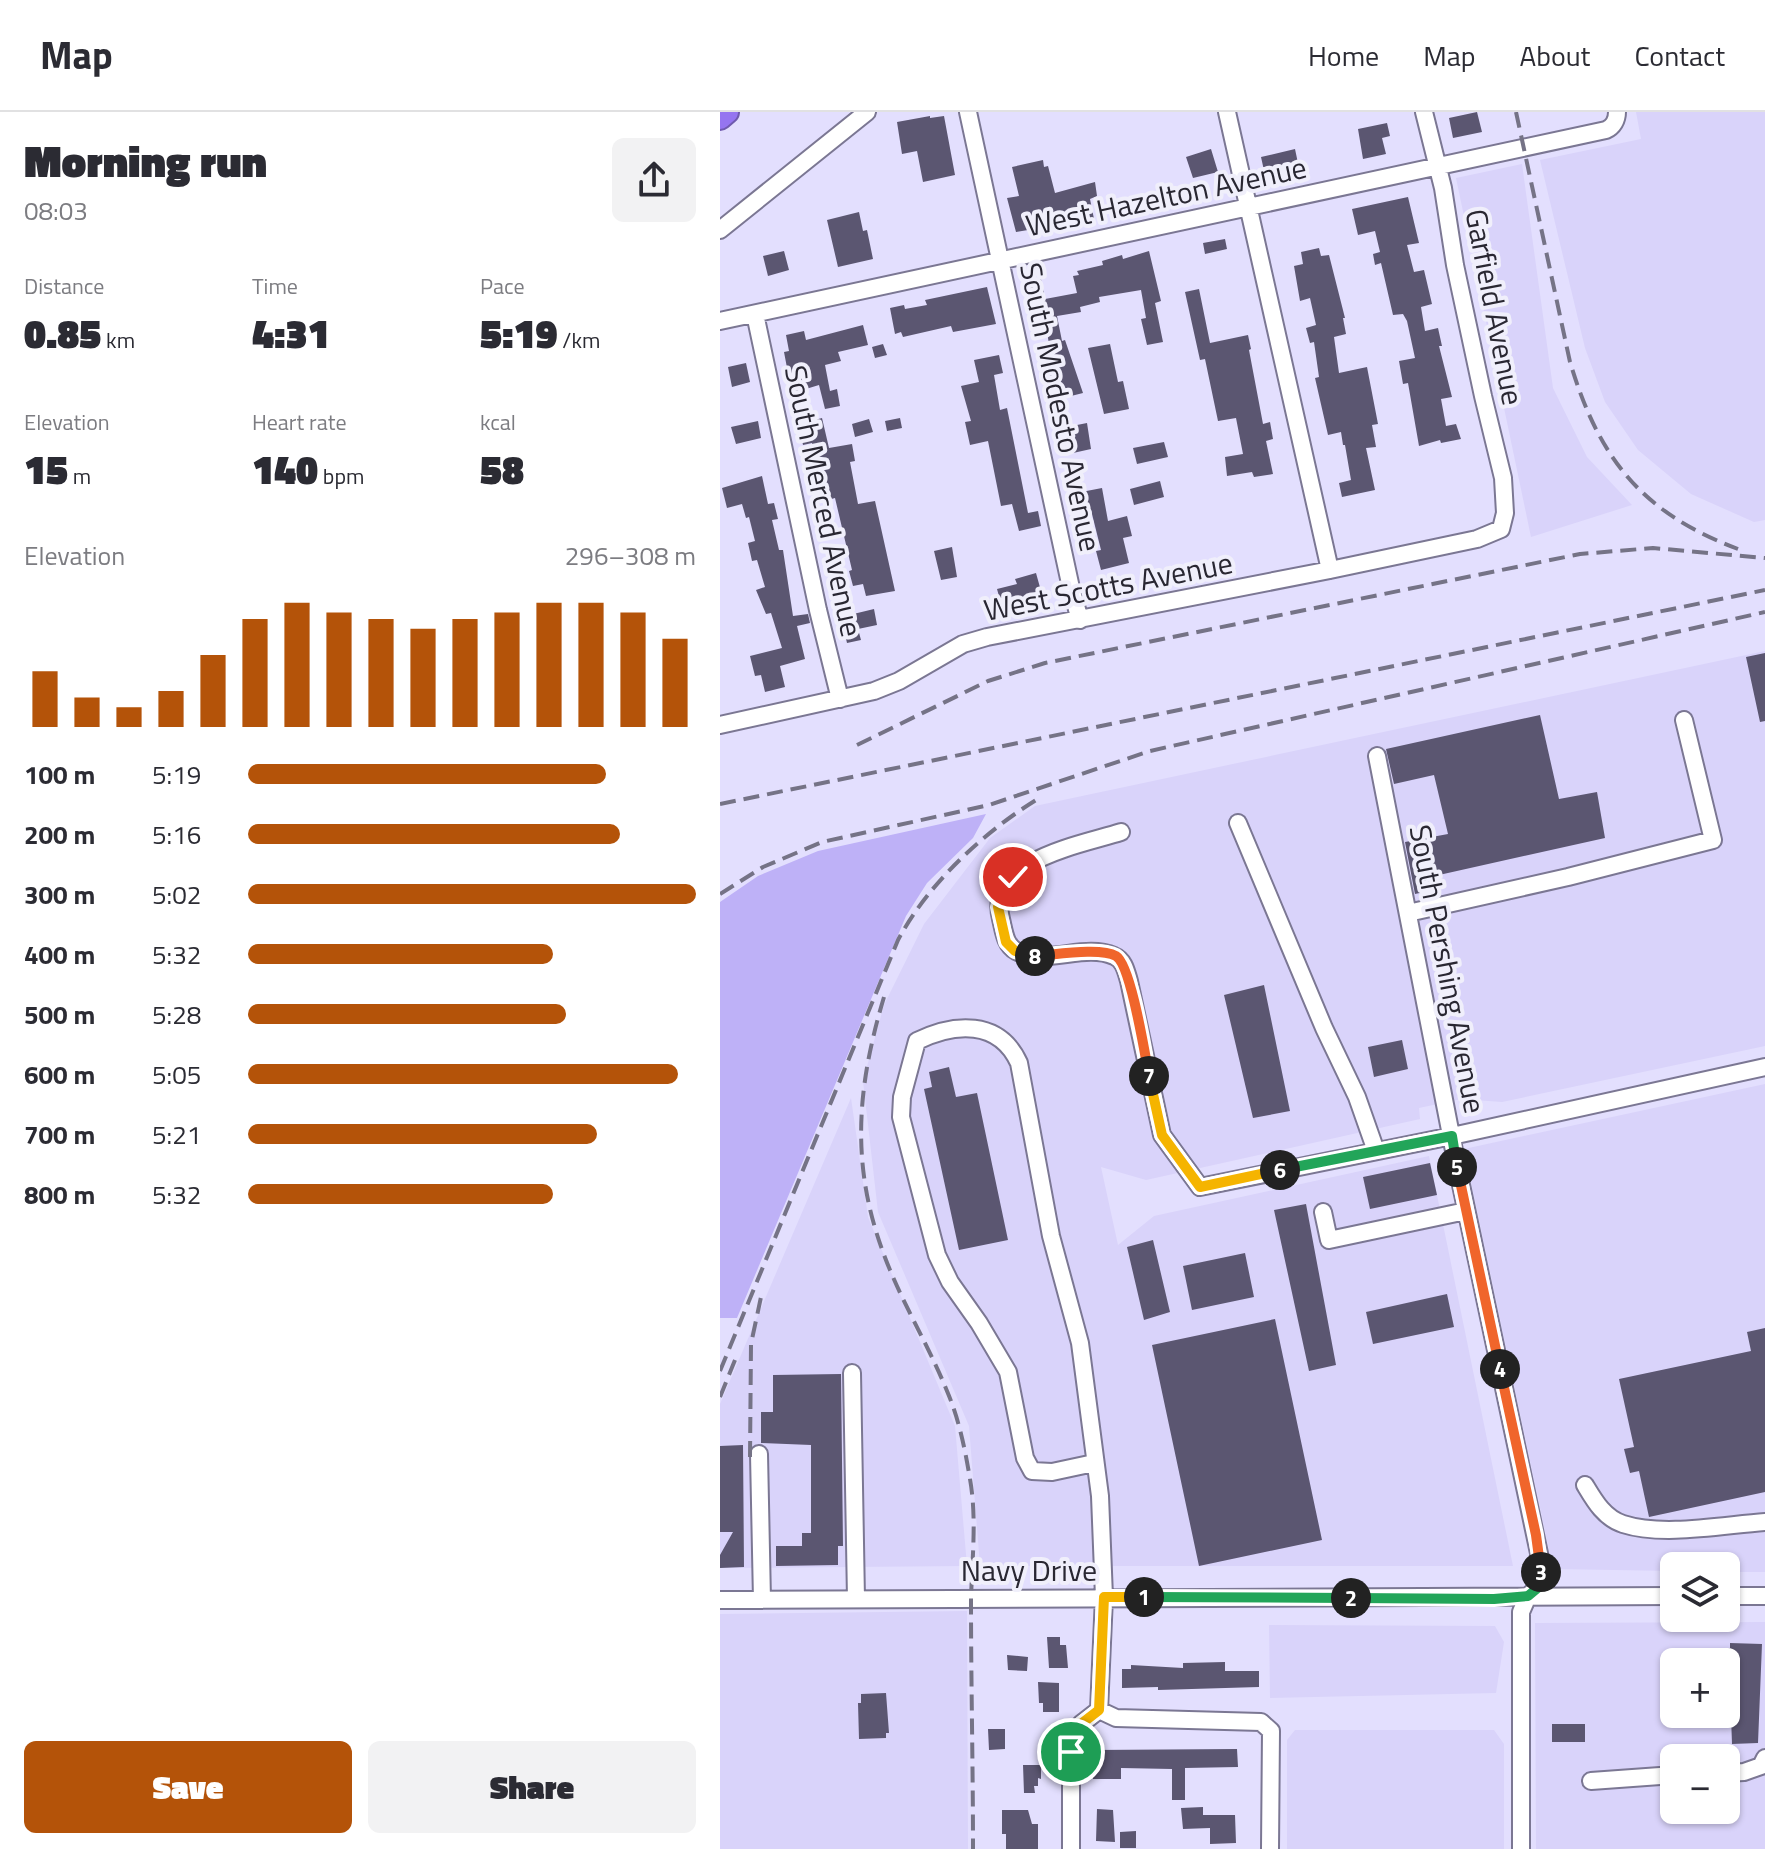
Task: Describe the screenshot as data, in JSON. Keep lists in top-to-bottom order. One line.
{"streets":{"street":["West Hazelton Avenue","Garfield Avenue","South Modesto Avenue","South Merced Avenue","West Scotts Avenue","South Pershing Avenue","Navy Drive"]},"crossings":[["West Hazelton Avenue","Garfield Avenue"],["West Hazelton Avenue","South Modesto Avenue"],["West Hazelton Avenue","South Merced Avenue"],["Garfield Avenue","West Scotts Avenue"],["South Modesto Avenue","West Scotts Avenue"],["South Merced Avenue","West Scotts Avenue"],["South Pershing Avenue","Navy Drive"]],"page":{"header":"Map","nav":["Home","Map","About","Contact"],"heading":["Morning run","08:03"],"stats":[["Distance","0.85 km"],["Time","4:31"],["Pace","5:19 /km"],["Elevation","15 m"],["Heart rate","140 bpm"],["kcal","58"]],"chart":["Elevation","296–308 m"],"list":[{"name":"100 m","note":"5:19"},{"name":"200 m","note":"5:16"},{"name":"300 m","note":"5:02"},{"name":"400 m","note":"5:32"},{"name":"500 m","note":"5:28"},{"name":"600 m","note":"5:05"},{"name":"700 m","note":"5:21"},{"name":"800 m","note":"5:32"}],"pins":["8","7","5","6","4","3","1","2"],"map_buttons":["+","−"],"buttons":["Save","Share"]}}
